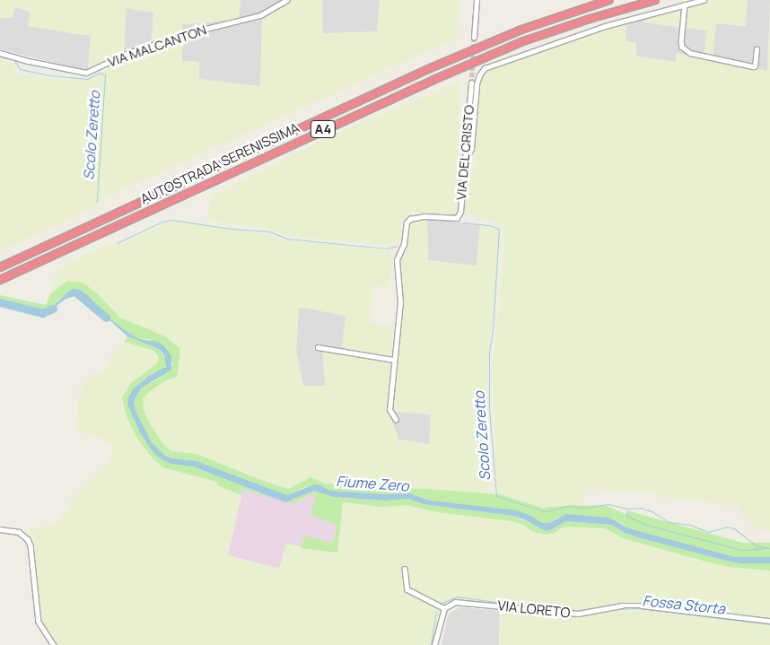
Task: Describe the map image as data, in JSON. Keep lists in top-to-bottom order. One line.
{"streets":{"highway":["A4","AUTOSTRADA SERENISSIMA"],"street":["VIA MALCANTON","VIA DEL CRISTO","VIA LORETO"]},"water":["Scolo Zeretto","Fiume Zero","Fossa Storta"]}
